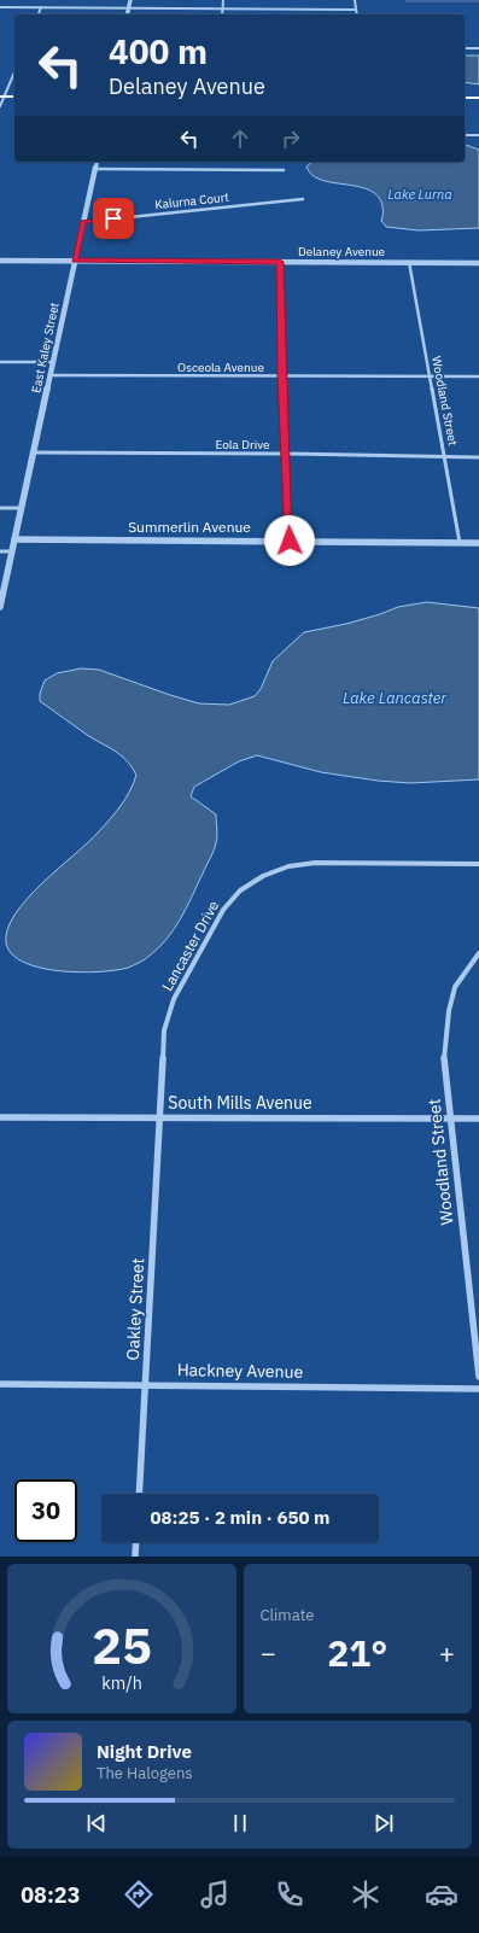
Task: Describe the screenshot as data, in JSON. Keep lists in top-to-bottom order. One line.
{"streets":{"street":["Kalurna Court","Delaney Avenue","East Kaley Street","Osceola Avenue","Woodland Street","Eola Drive","Summerlin Avenue","Lancaster Drive","South Mills Avenue","Oakley Street","Hackney Avenue"]},"crossings":[["Kalurna Court","East Kaley Street"],["Delaney Avenue","East Kaley Street"],["Delaney Avenue","Woodland Street"],["East Kaley Street","Osceola Avenue"],["East Kaley Street","Eola Drive"],["East Kaley Street","Summerlin Avenue"],["Osceola Avenue","Woodland Street"],["Woodland Street","Eola Drive"],["Woodland Street","Summerlin Avenue"],["Woodland Street","South Mills Avenue"],["Lancaster Drive","South Mills Avenue"],["Lancaster Drive","Oakley Street"],["South Mills Avenue","Oakley Street"],["Oakley Street","Hackney Avenue"]],"water":["Lake Lurna","Lake Lancaster"],"page":{"turn":["400 m","Delaney Avenue"],"limit":"30","trip":"08:25 · 2 min · 650 m","tile":"Climate","heat":["−","21°","+"],"song":["Night Drive","The Halogens"],"tabs":"08:23","gauge":["25","km/h"]}}
